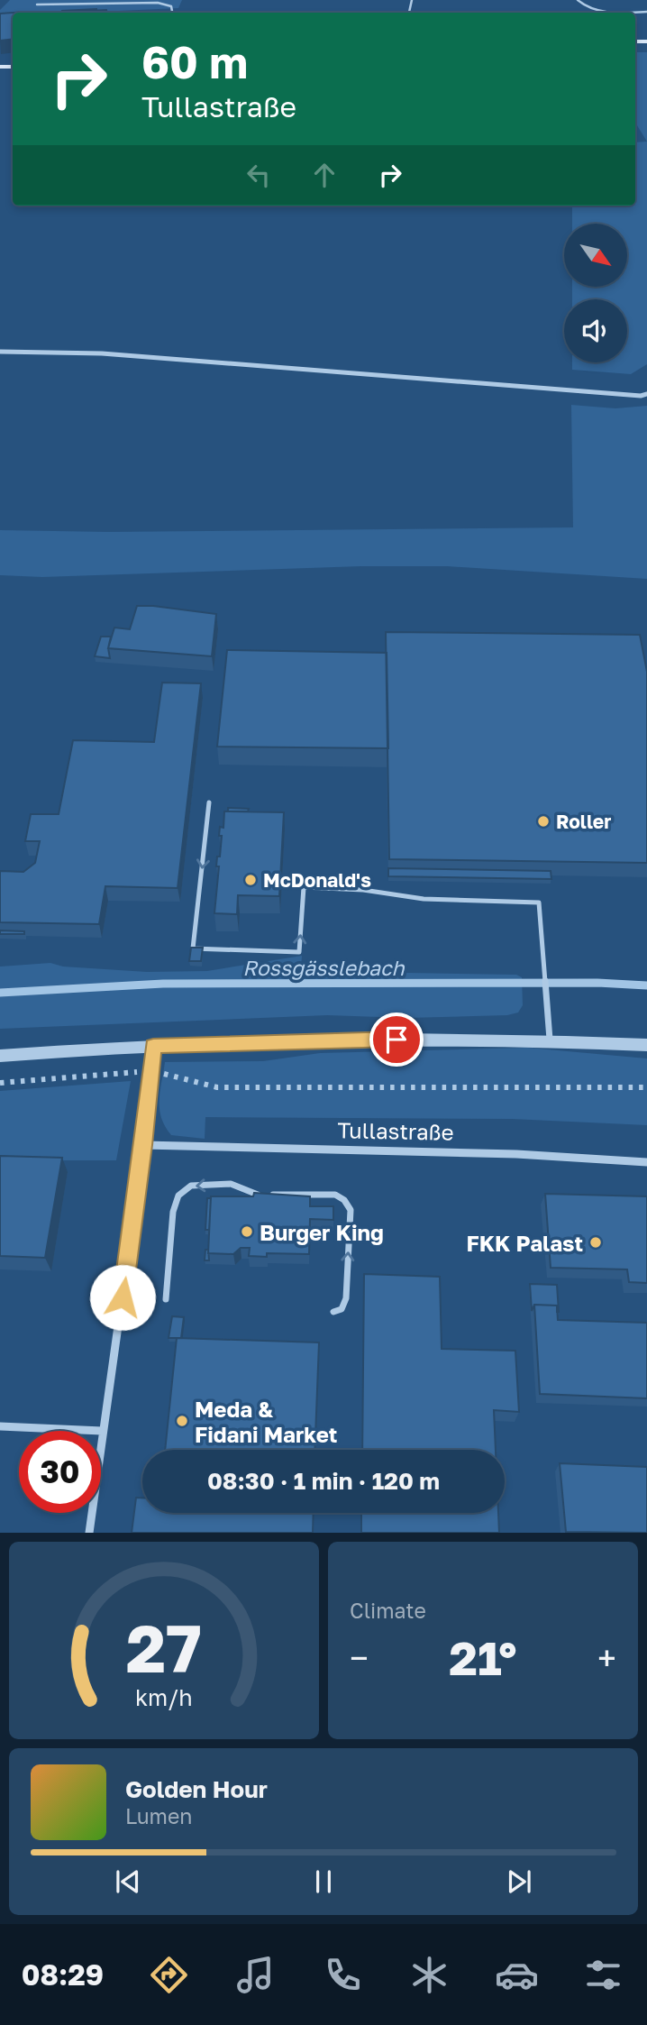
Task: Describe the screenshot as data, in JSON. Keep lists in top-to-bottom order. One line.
{"streets":{"street":["Tullastraße"]},"water":["Rossgässlebach"],"places":["Roller","McDonald's","Burger King","FKK Palast","Meda & Fidani Market"],"north":"bottom right","page":{"turn":["60 m","Tullastraße"],"limit":"30","trip":"08:30 · 1 min · 120 m","tile":"Climate","heat":["−","21°","+"],"song":["Golden Hour","Lumen"],"tabs":"08:29","gauge":["27","km/h"]}}
